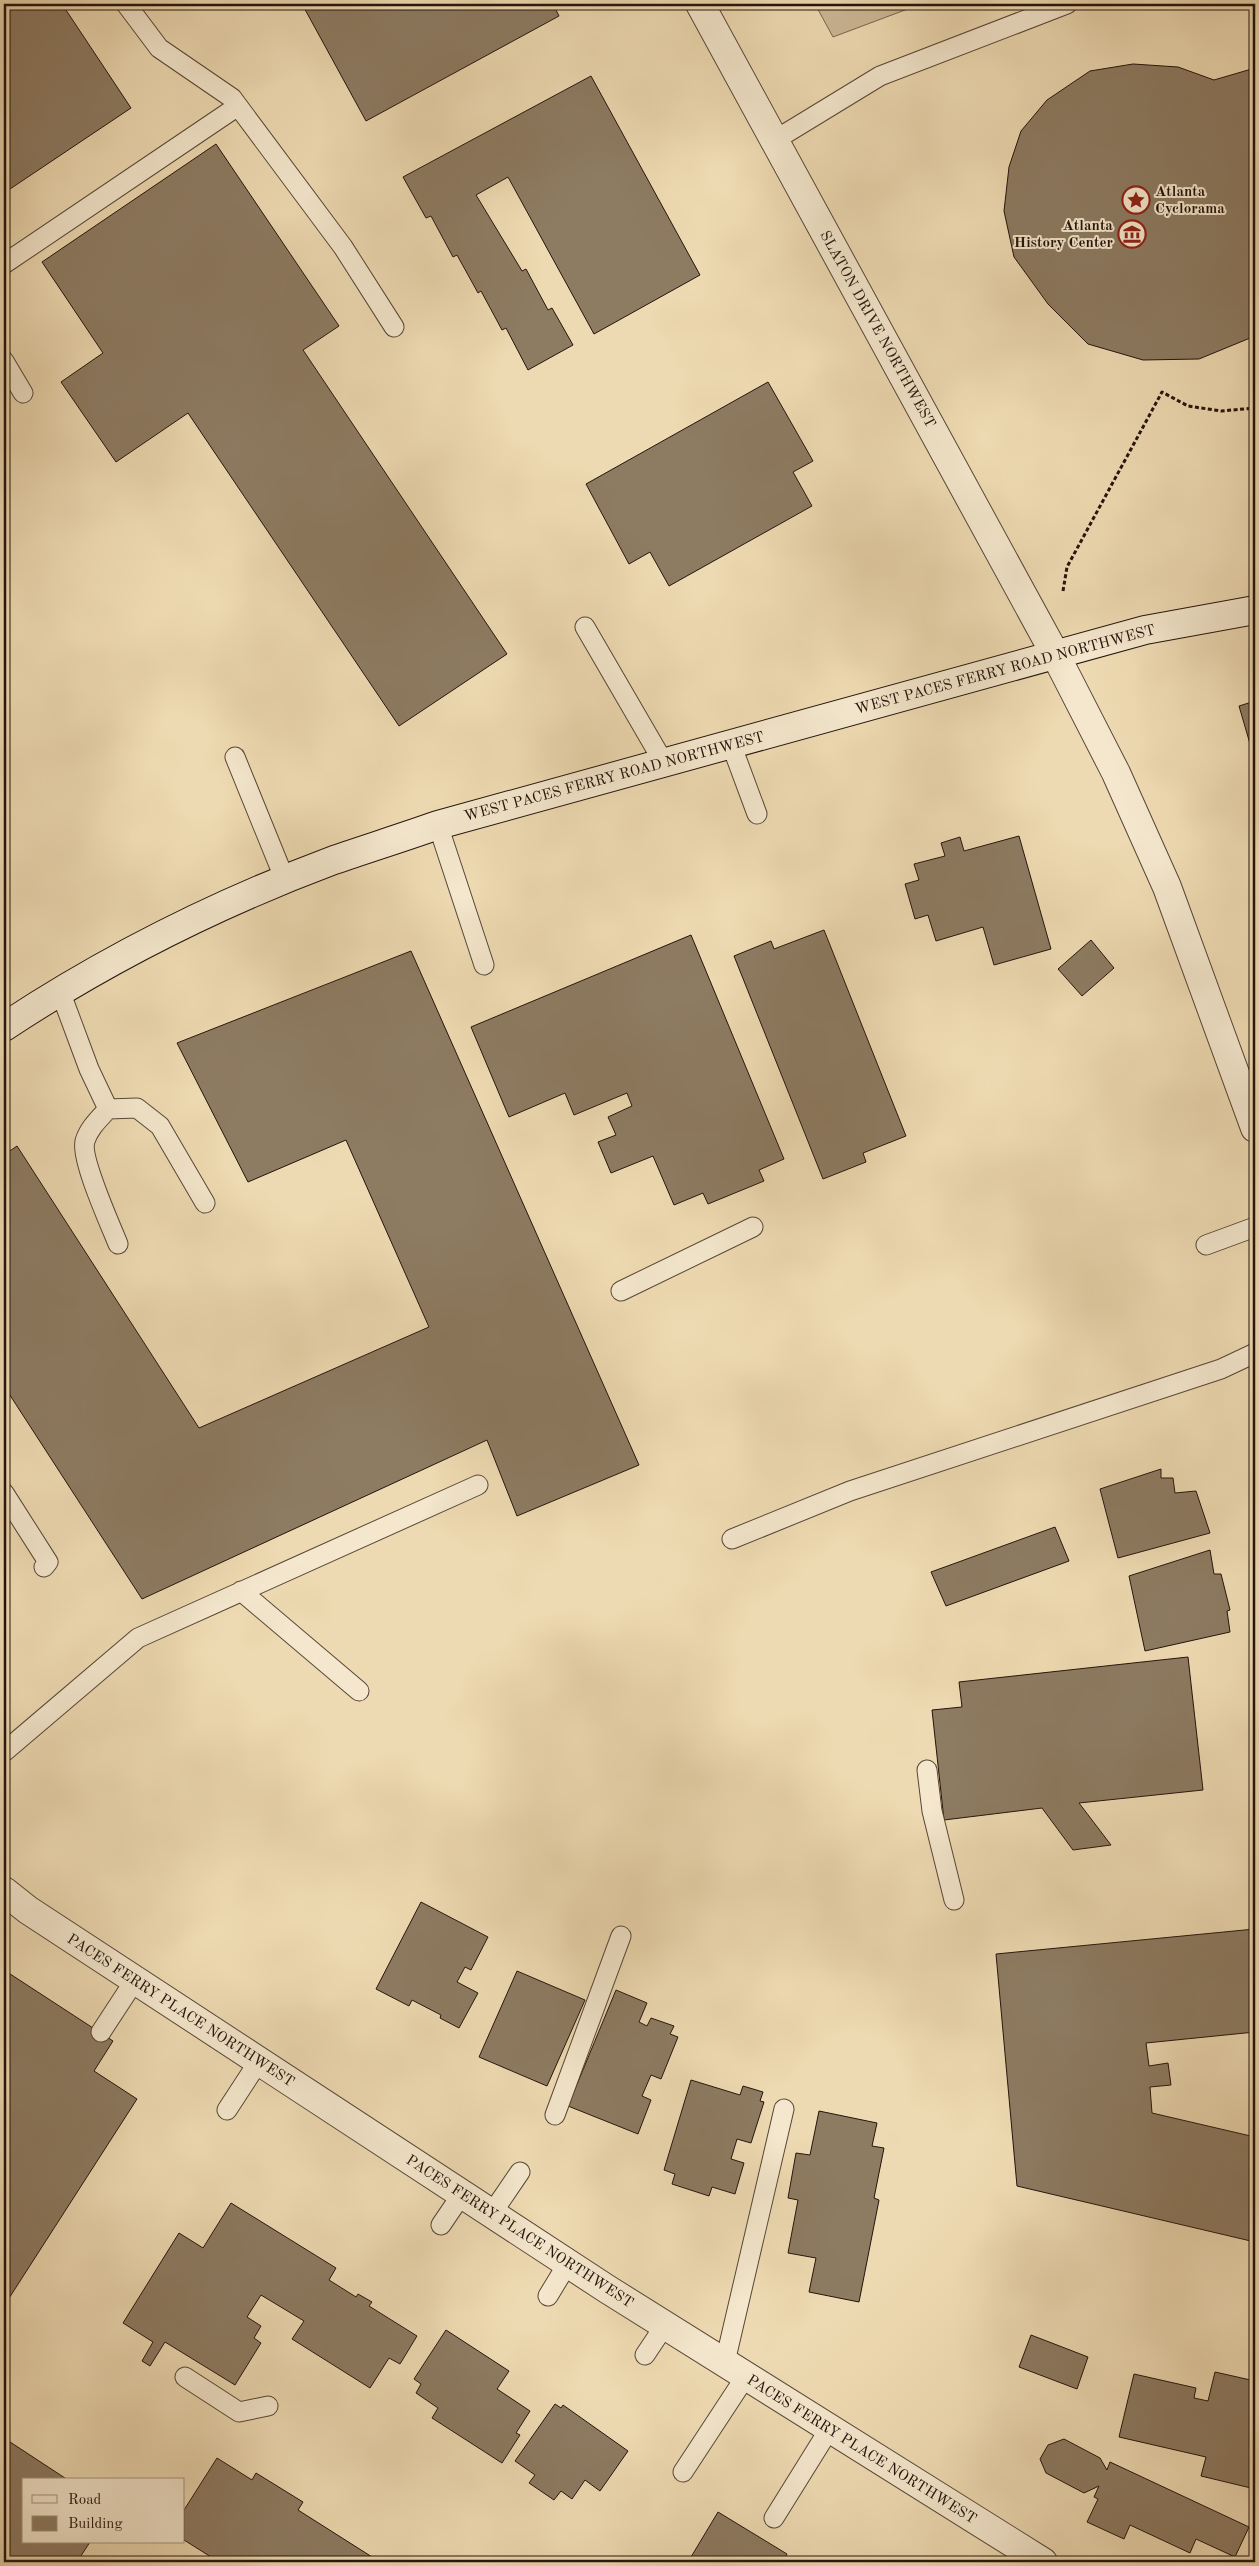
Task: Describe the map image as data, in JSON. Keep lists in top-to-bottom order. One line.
{"streets":{"street":["SLATON DRIVE NORTHWEST","WEST PACES FERRY ROAD NORTHWEST","PACES FERRY PLACE NORTHWEST"]},"crossings":[["SLATON DRIVE NORTHWEST","WEST PACES FERRY ROAD NORTHWEST"]],"places":{"place":["Atlanta Cyclorama"],"museum":["Atlanta History Center"]},"legend":["Road","Building"]}
